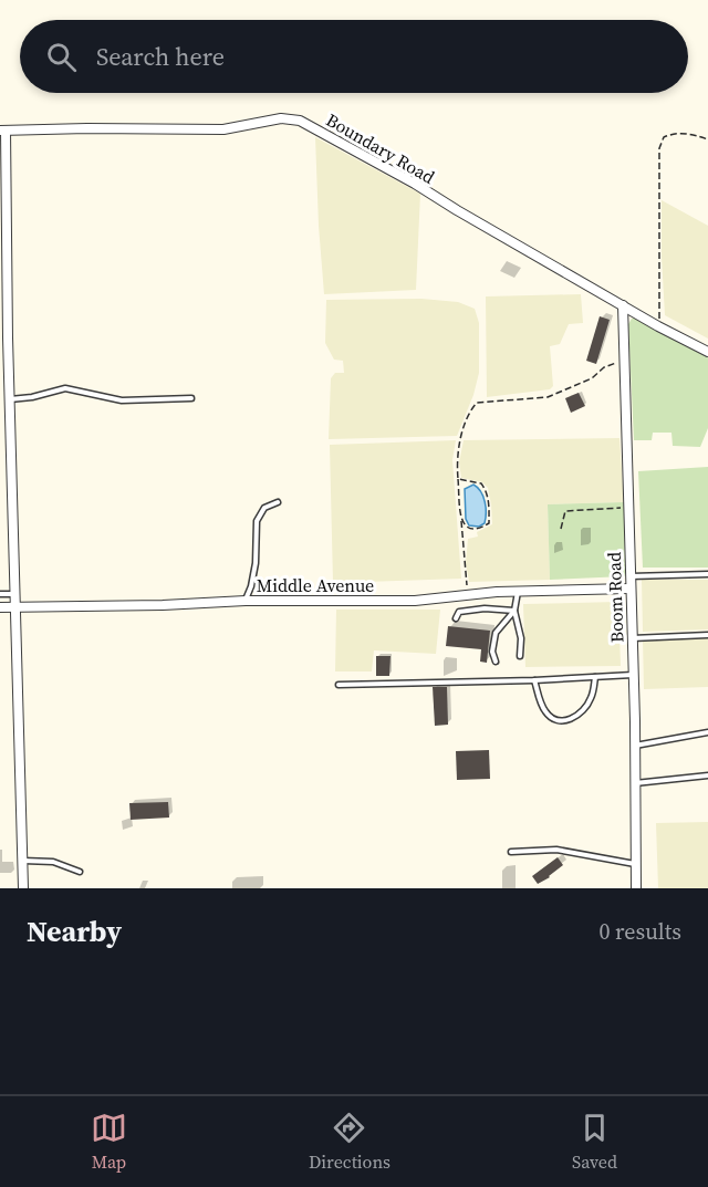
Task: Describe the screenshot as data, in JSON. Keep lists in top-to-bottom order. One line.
{"streets":{"street":["Boundary Road","Middle Avenue","Boom Road"]},"crossings":[["Boundary Road","Boom Road"],["Middle Avenue","Boom Road"]],"page":{"search":"Search here","heading":["Nearby","0 results"],"nav":["Map","Directions","Saved"]}}
